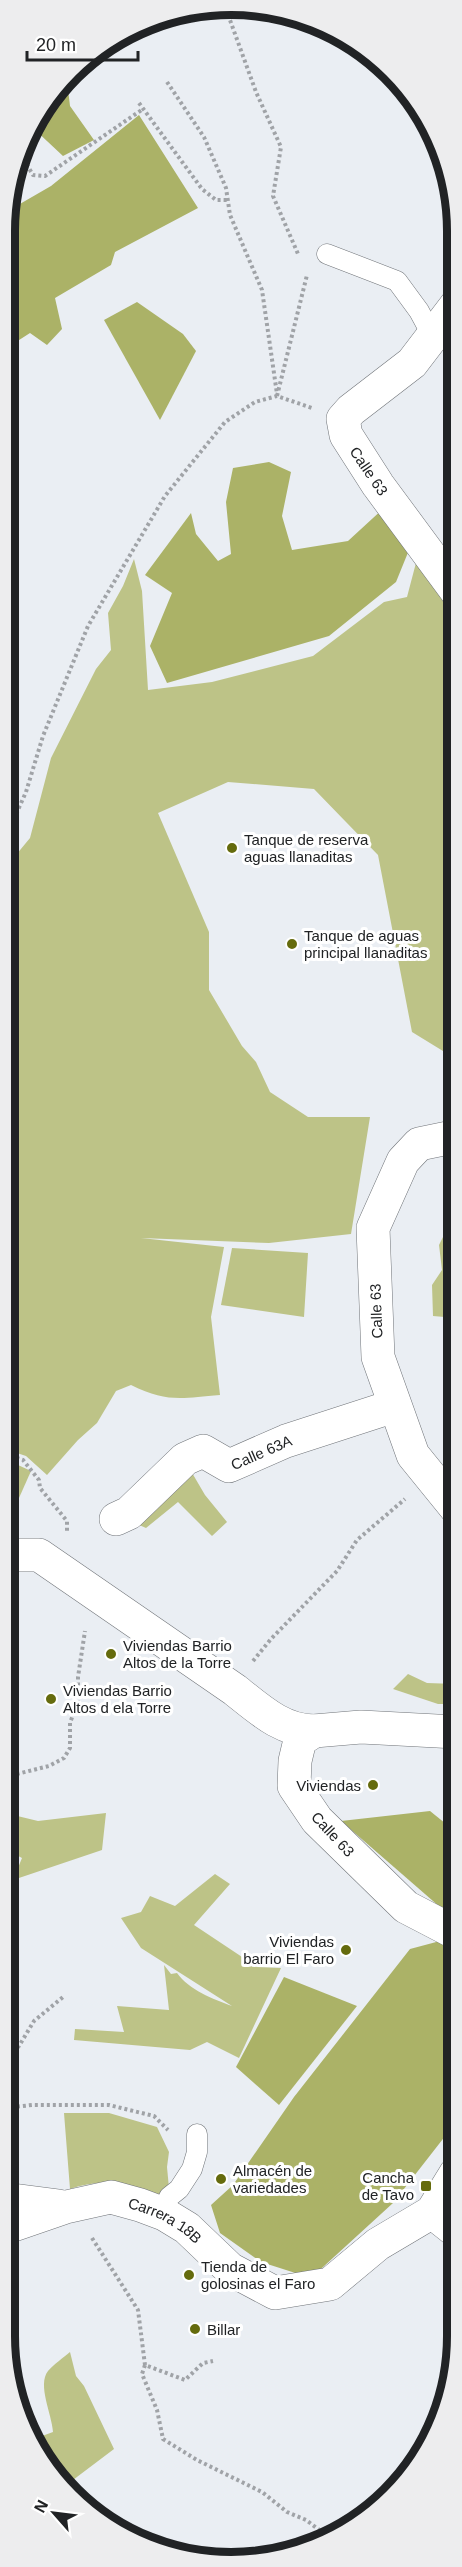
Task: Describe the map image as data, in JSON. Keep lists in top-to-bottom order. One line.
{"streets":{"street":["Calle 63","Calle 63A","Carrera 18B"]},"crossings":[["Calle 63","Calle 63A"]],"places":{"other":["Tanque de reserva aguas llanaditas","Tanque de aguas principal llanaditas","Viviendas Barrio Altos de la Torre","Viviendas Barrio Altos d ela Torre","Viviendas","Viviendas barrio El Faro","Almacén de variedades","Tienda de golosinas el Faro","Billar"],"transit":["Cancha de Tavo"]},"scale_bar":"20 m","north":"top left"}
